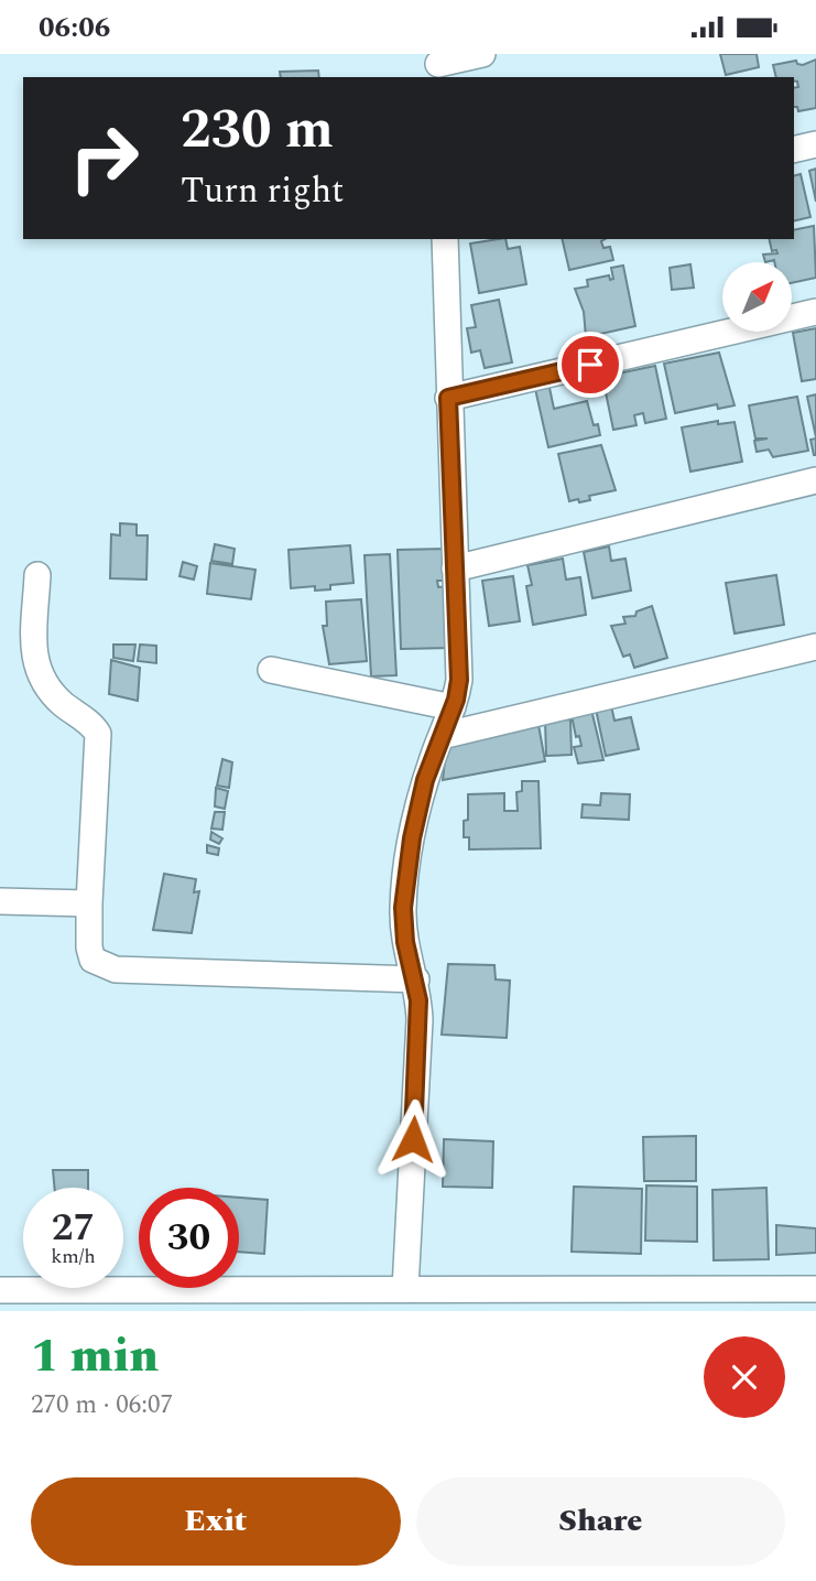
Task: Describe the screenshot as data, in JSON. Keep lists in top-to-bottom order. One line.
{"north":"top right","page":{"status":"06:06","turn":["230 m","Turn right"],"speed":"27 km/h","limit":"30","heading":["1 min","270 m · 06:07"],"buttons":["Exit","Share"]}}
